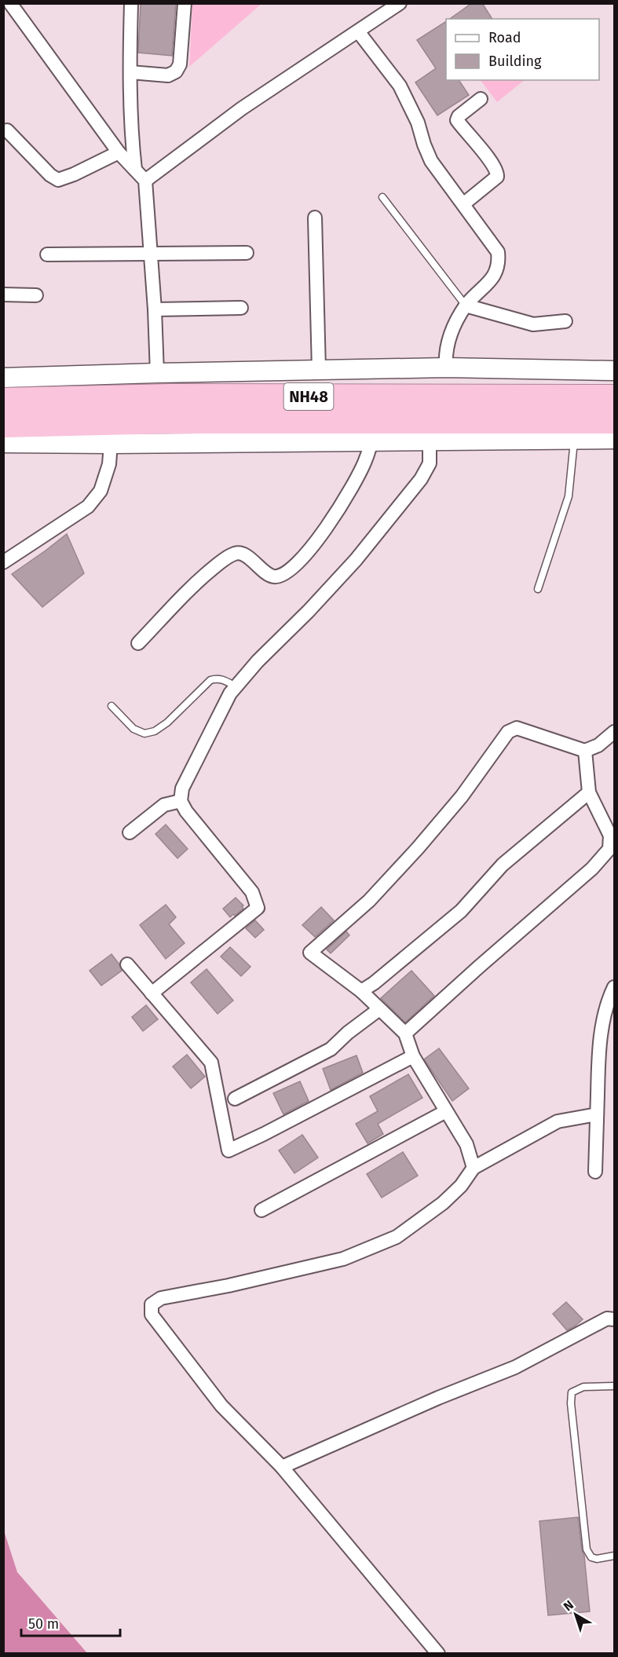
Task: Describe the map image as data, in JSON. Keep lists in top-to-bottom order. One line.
{"streets":{"highway":["NH48"]},"legend":["Road","Building"],"scale_bar":"50 m","north":"top left"}
